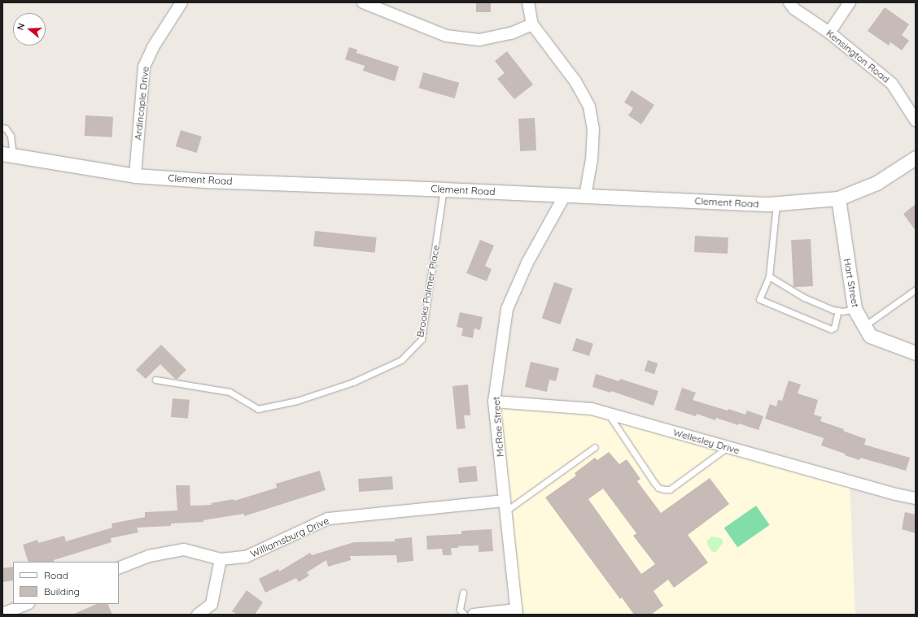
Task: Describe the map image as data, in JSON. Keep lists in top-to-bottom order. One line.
{"streets":{"street":["Kensington Road","Ardincaple Drive","Clement Road","Hart Street","McRae Street","Wellesley Drive","Williamsburg Drive"],"lane":["Brooks Palmer Place"]},"crossings":[["Ardincaple Drive","Clement Road"],["Clement Road","Hart Street"],["Clement Road","Brooks Palmer Place"],["Clement Road","McRae Street"],["McRae Street","Wellesley Drive"],["McRae Street","Williamsburg Drive"]],"legend":["Road","Building"],"north":"left"}
